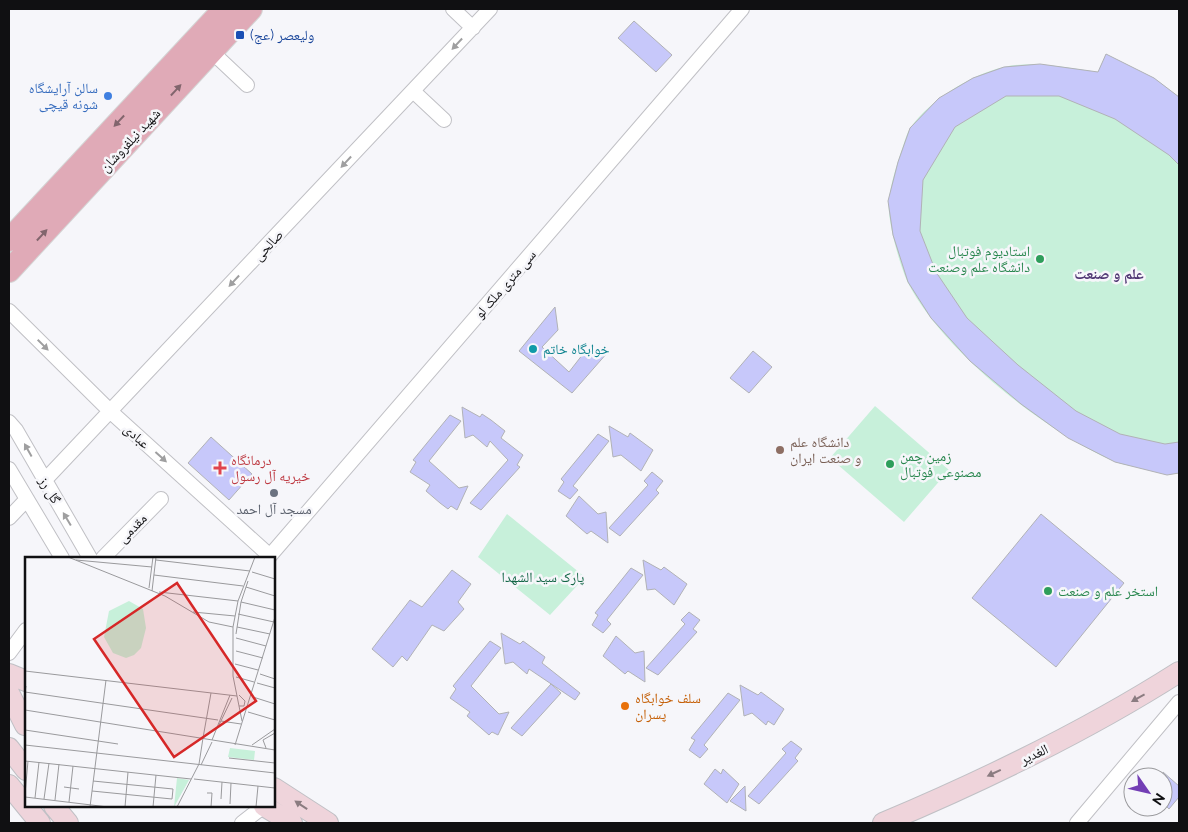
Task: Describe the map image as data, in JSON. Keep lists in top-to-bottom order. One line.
{"streets":{"main road":["شهید نیلفروشان","الغدیر"],"street":["صالحی","سی متری ملک لو","عبادی","گل رز","مقدمی"]},"crossings":[["صالحی","عبادی"],["صالحی","گل رز"],["سی متری ملک لو","عبادی"]],"one_way":["صالحی","عبادی","الغدیر"],"districts":["علم و صنعت"],"parks":["پارک سید الشهدا"],"places":{"transit":["ولیعصر (عج)"],"other":["سالن آرایشگاه شونه قیچی","استادیوم فوتبال دانشگاه علم وصنعت","خوابگاه خاتم","دانشگاه علم و صنعت ایران","زمین چمن مصنوعی فوتبال","مسجد آل احمد","استخر علم و صنعت","سلف خوابگاه پسران"],"health":["درمانگاه خیریه آل رسول"]},"north":"bottom right"}
